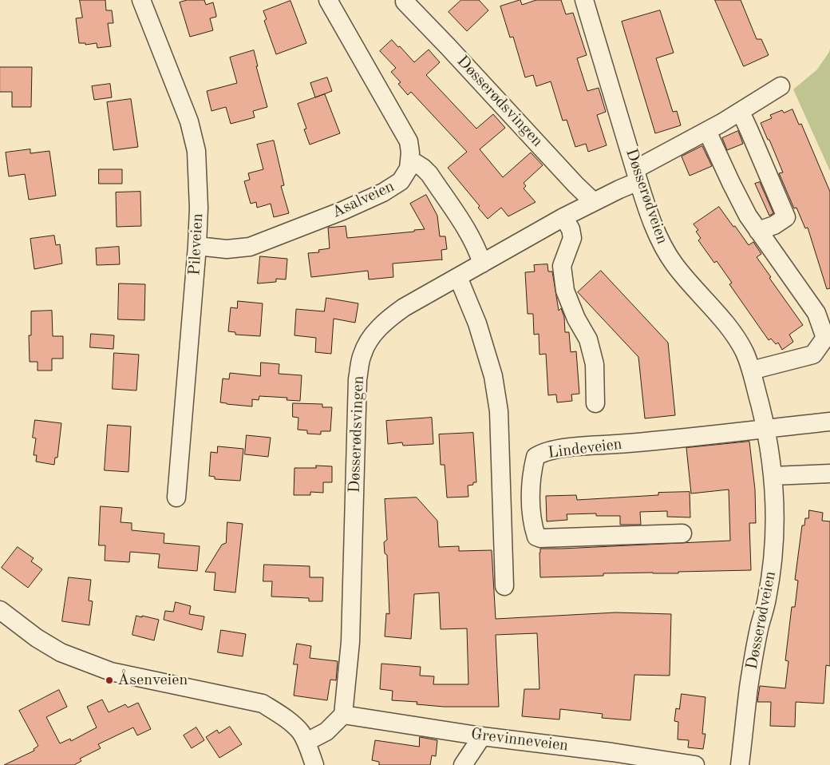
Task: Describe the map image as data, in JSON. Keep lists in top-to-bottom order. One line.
{"streets":{"street":["Døsserødsvingen","Døsserødveien","Asalveien","Pileveien","Lindeveien","Grevinneveien"]},"crossings":[["Døsserødsvingen","Døsserødveien"],["Døsserødsvingen","Grevinneveien"],["Døsserødveien","Lindeveien"],["Asalveien","Pileveien"]],"places":["Åsenveien"]}
